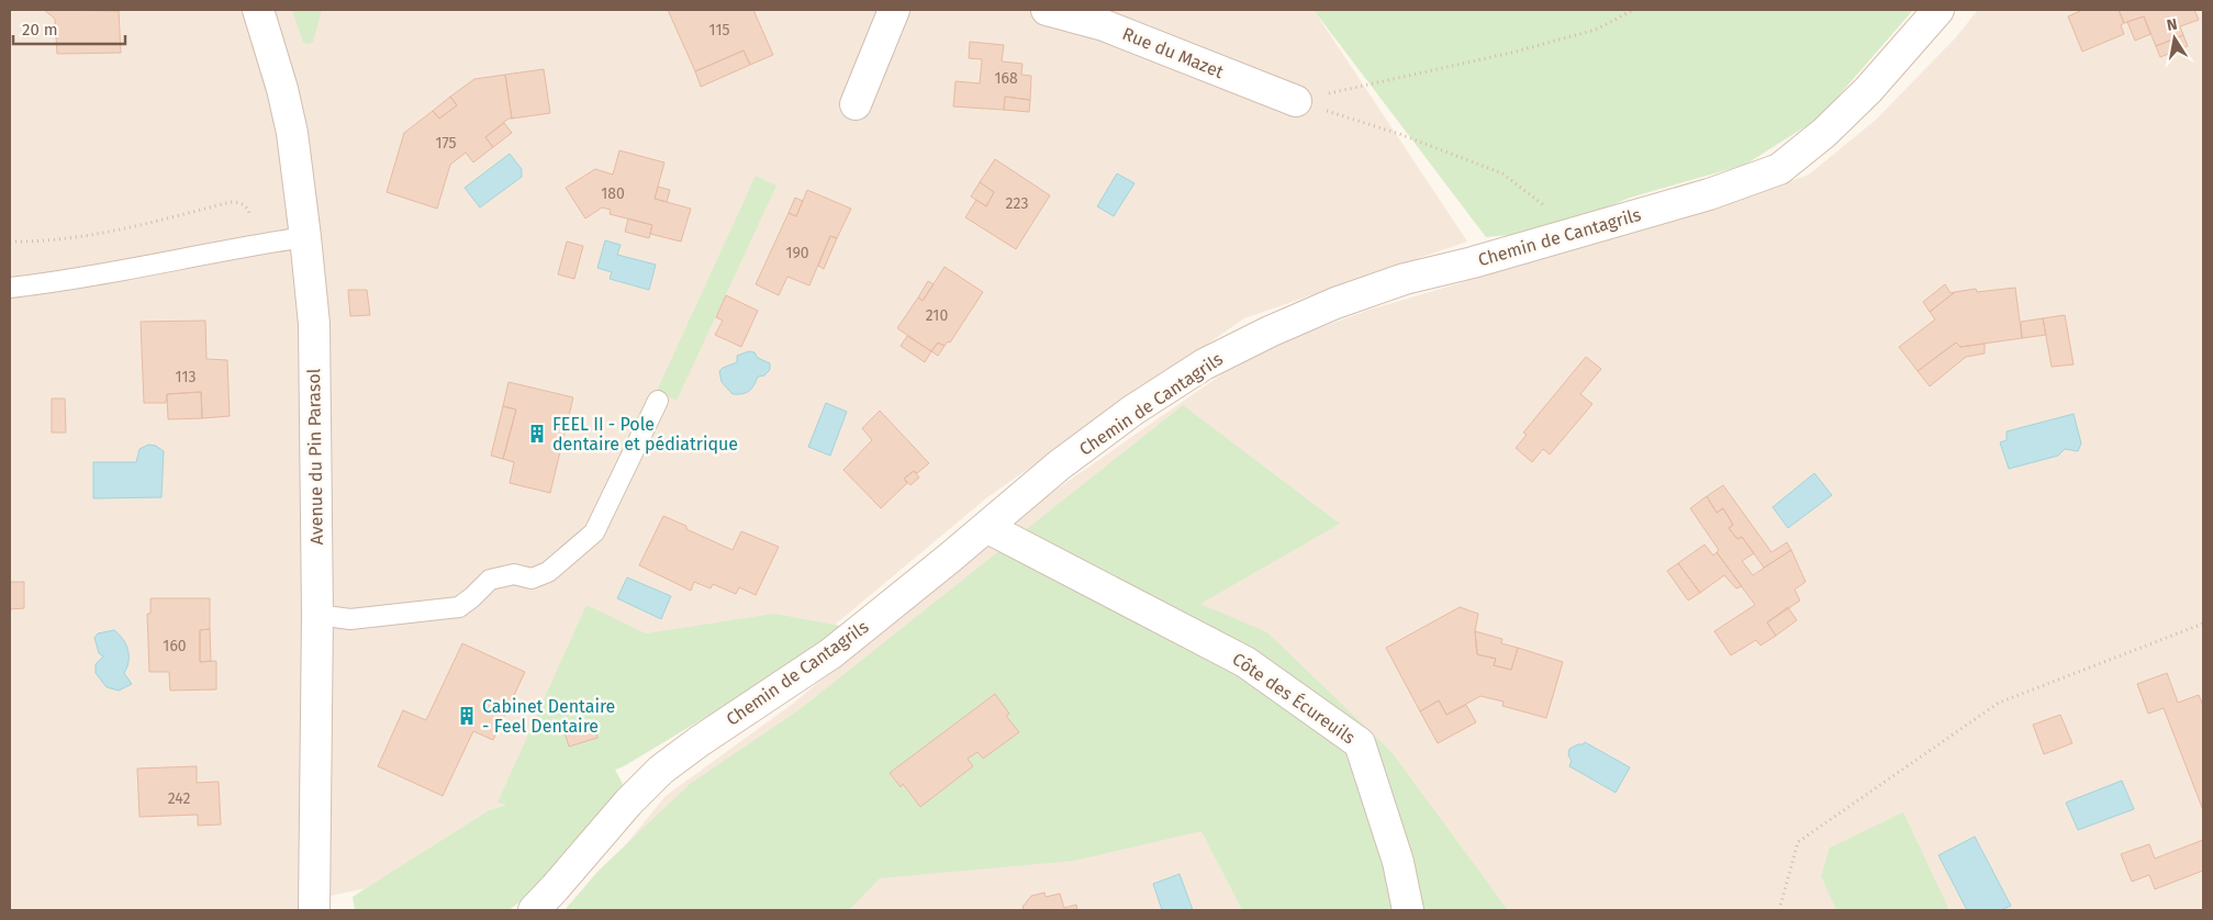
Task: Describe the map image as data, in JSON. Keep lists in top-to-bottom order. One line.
{"streets":{"street":["Rue du Mazet","Chemin de Cantagrils","Avenue du Pin Parasol","Côte des Écureuils"]},"crossings":[["Chemin de Cantagrils","Côte des Écureuils"]],"places":{"building":["FEEL II - Pole dentaire et pédiatrique","Cabinet Dentaire - Feel Dentaire"]},"house_numbers":["115","168","175","180","223","190","210","113","160","242"],"scale_bar":"20 m","north":"top"}
